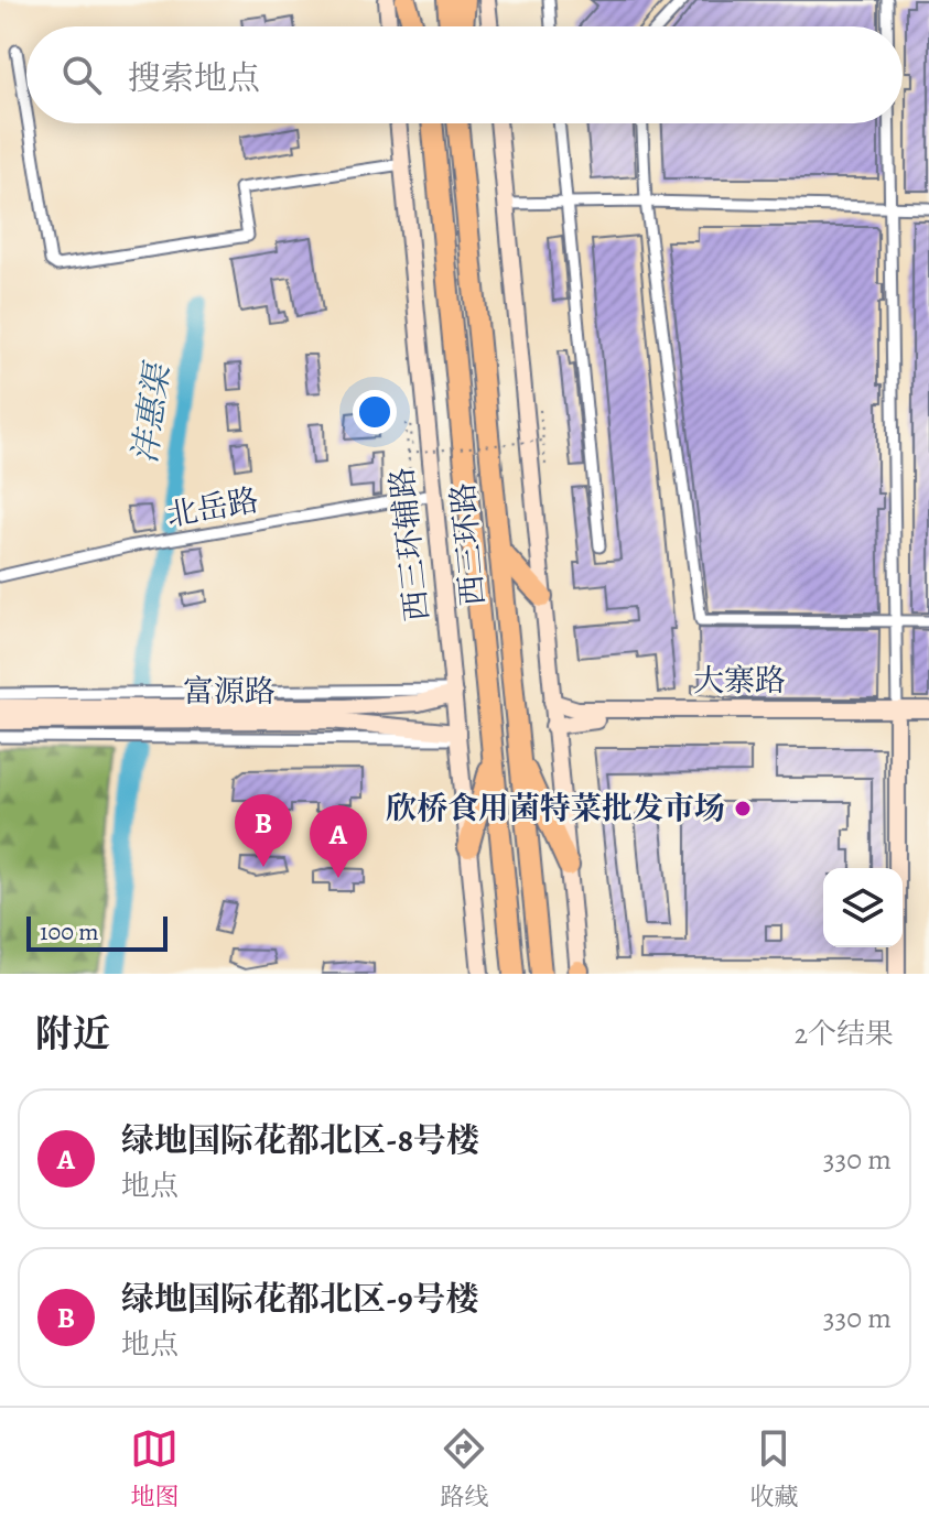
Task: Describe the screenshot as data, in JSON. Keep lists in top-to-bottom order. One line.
{"streets":{"highway":["西三环路"],"main road":["西三环辅路","大寨路","富源路"],"street":["北岳路"]},"crossings":[["北岳路","西三环辅路"],["西三环辅路","富源路"]],"water":["沣惠渠"],"places":["欣桥食用菌特菜批发市场"],"scale_bar":"100 m","page":{"search":"搜索地点","pins":["B","A"],"scale":"100 m","heading":["附近","2个结果"],"list":[{"mark":"A","name":"绿地国际花都北区-8号楼","note":"地点","value":"330 m"},{"mark":"B","name":"绿地国际花都北区-9号楼","note":"地点","value":"330 m"}],"nav":["地图","路线","收藏"]}}
